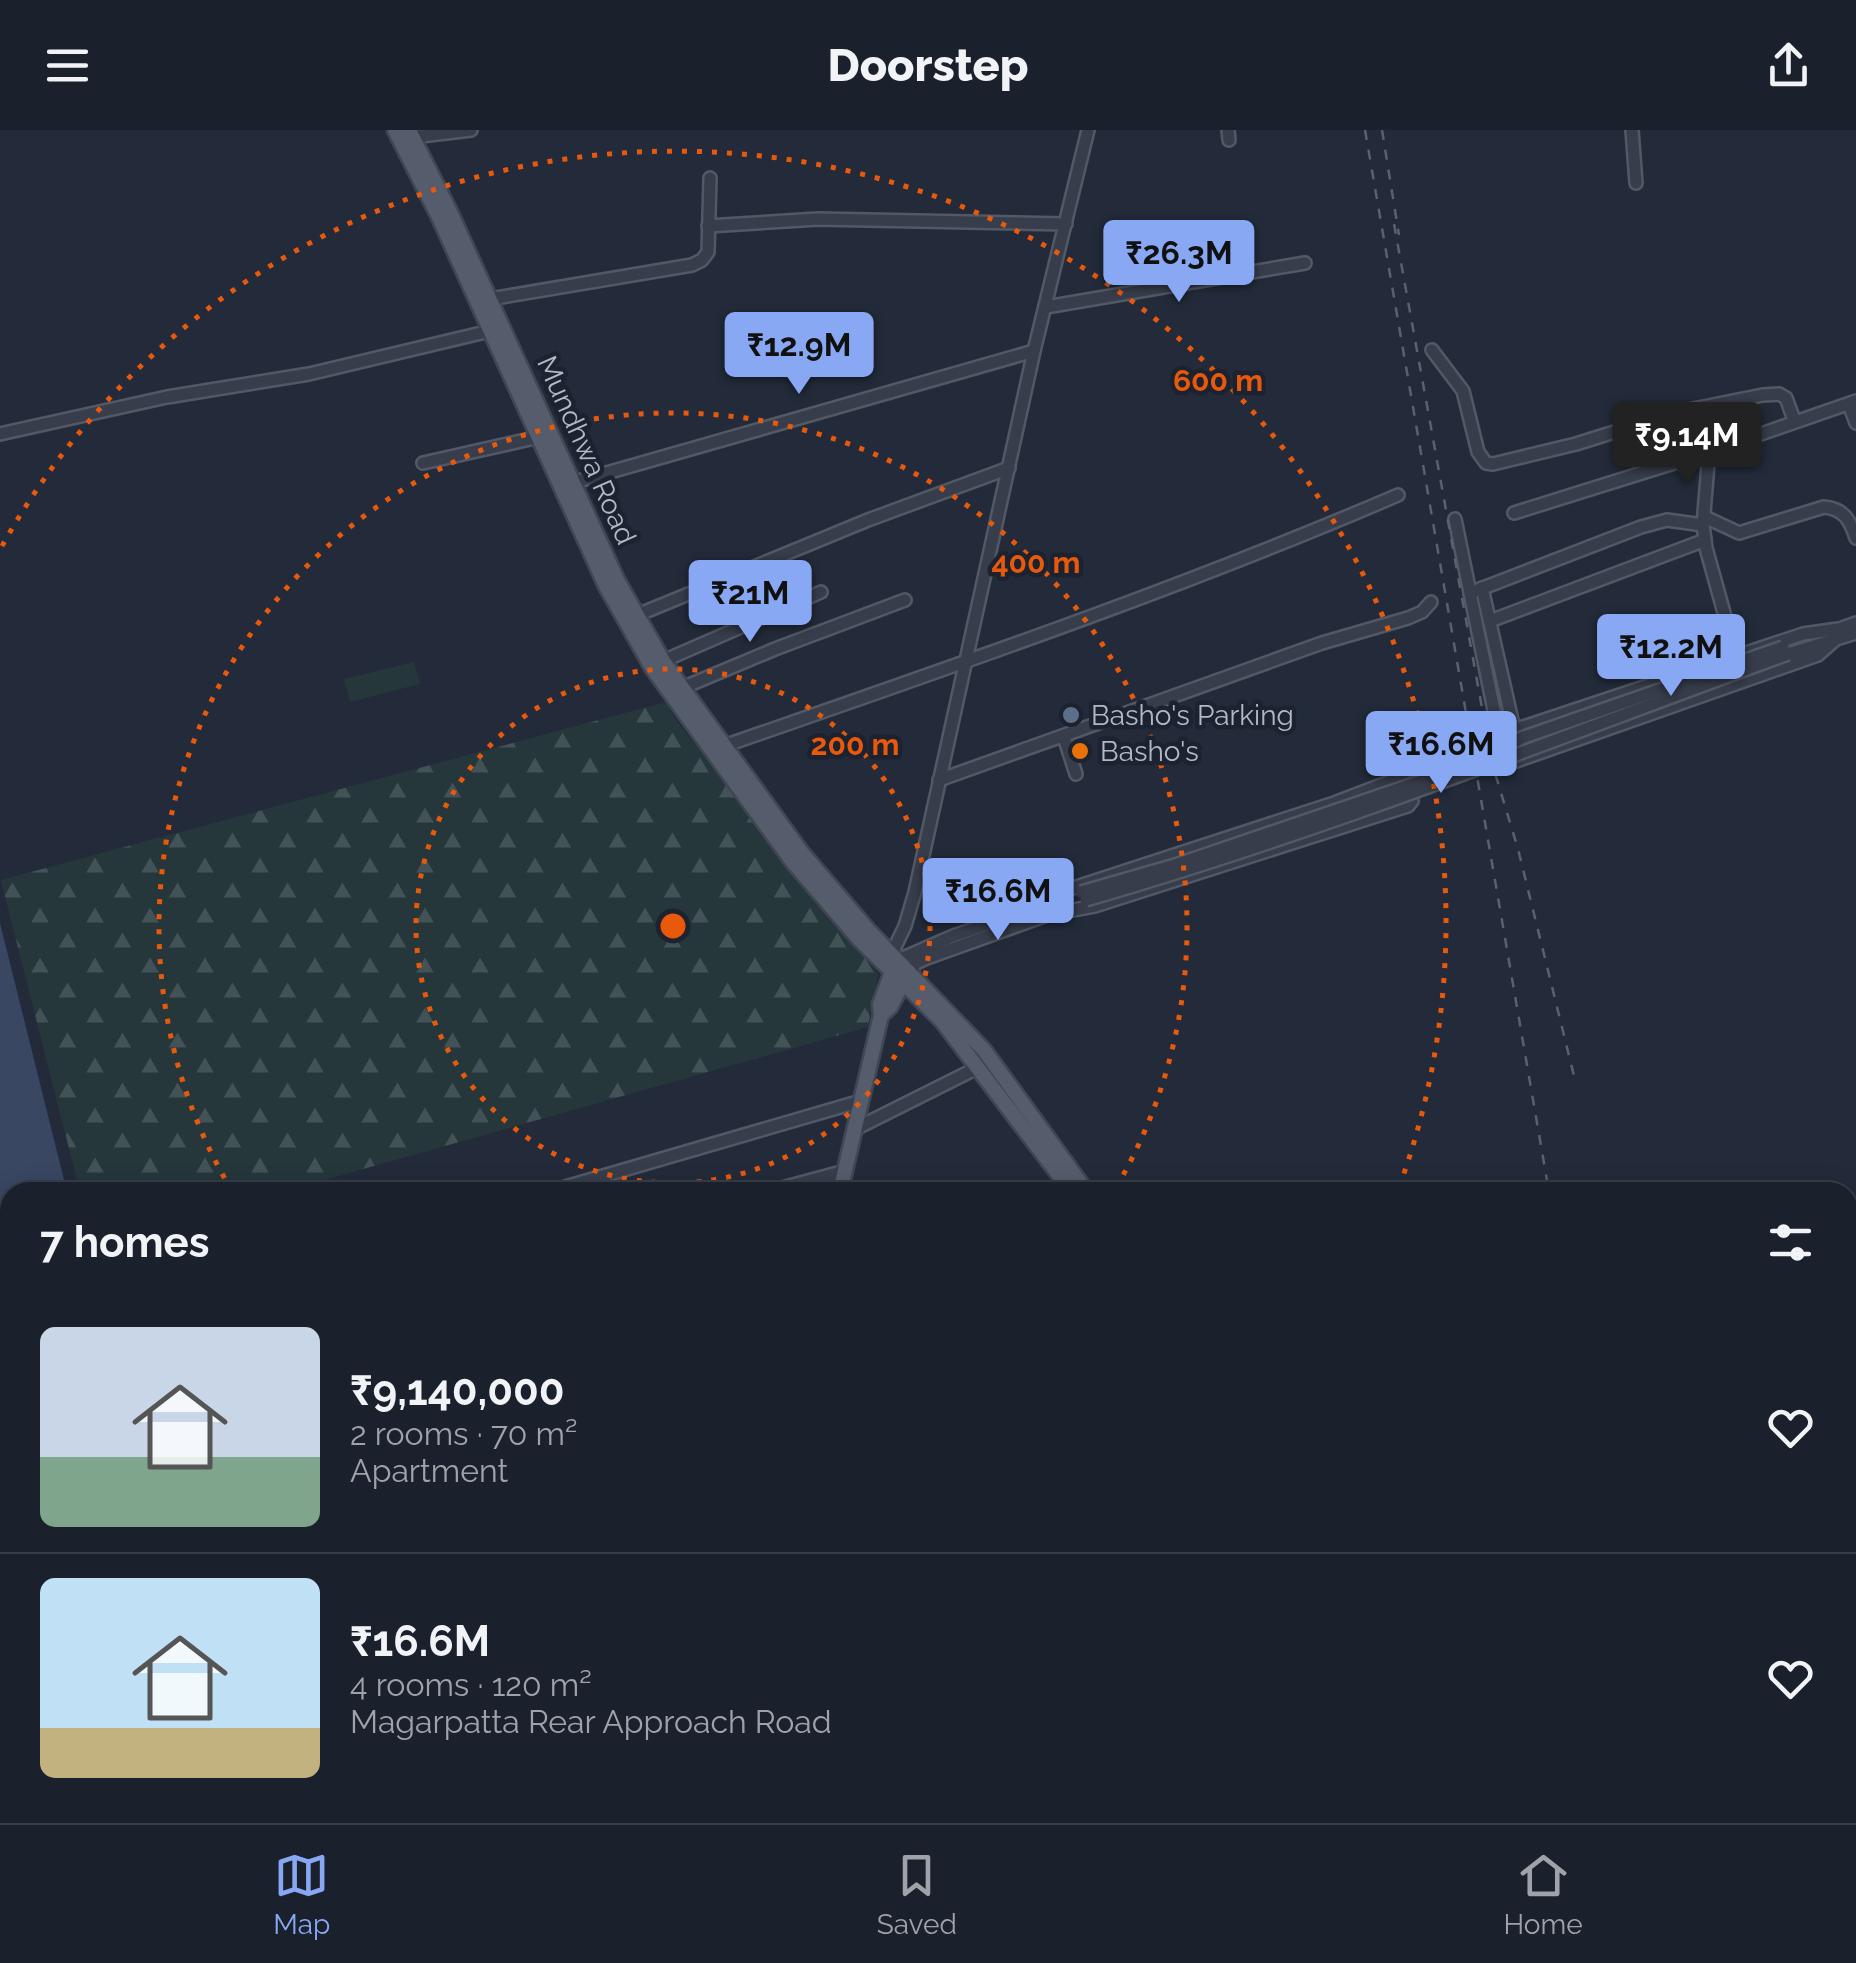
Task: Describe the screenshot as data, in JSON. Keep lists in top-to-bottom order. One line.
{"streets":{"main road":["Mundhwa Road"]},"places":["Basho's Parking","Basho's"],"page":{"header":"Doorstep","price":["₹26.3M","₹12.9M","₹9.14M","₹21M","₹12.2M","₹16.6M","₹16.6M"],"heading":"7 homes","list":[{"name":"₹9,140,000","note":"2 rooms · 70 m² · Apartment"},{"name":"₹16.6M","note":"4 rooms · 120 m² · Magarpatta Rear Approach Road"}],"tabs":["Map","Saved","Home"]},"rings":["600 m","400 m","200 m"]}
